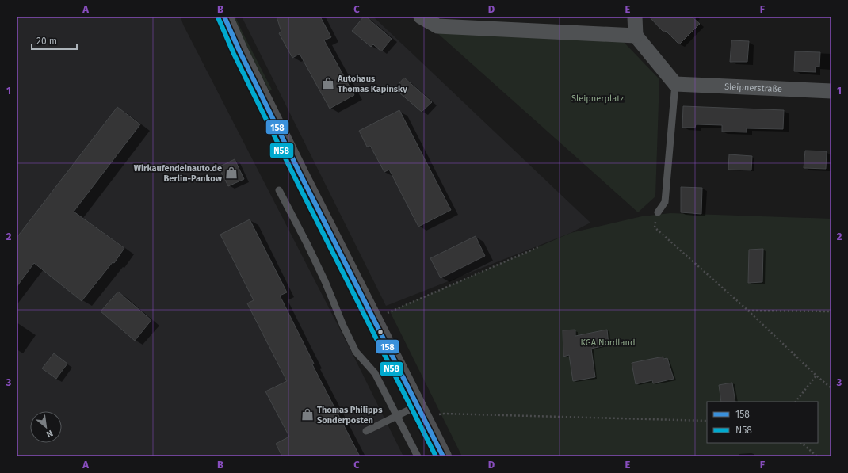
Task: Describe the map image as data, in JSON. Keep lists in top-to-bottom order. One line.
{"streets":{"street":["Sleipnerstraße"]},"parks":["Sleipnerplatz","KGA Nordland"],"places":{"shop":["Autohaus Thomas Kapinsky","Wirkaufendeinauto.de Berlin-Pankow","Thomas Philipps Sonderposten"]},"lines":["transit line 158","transit line N58"],"legend":["158","N58"],"scale_bar":"20 m","north":"bottom right","grid":{"columns":["A","B","C","D","E","F"],"rows":["1","2","3"]}}
